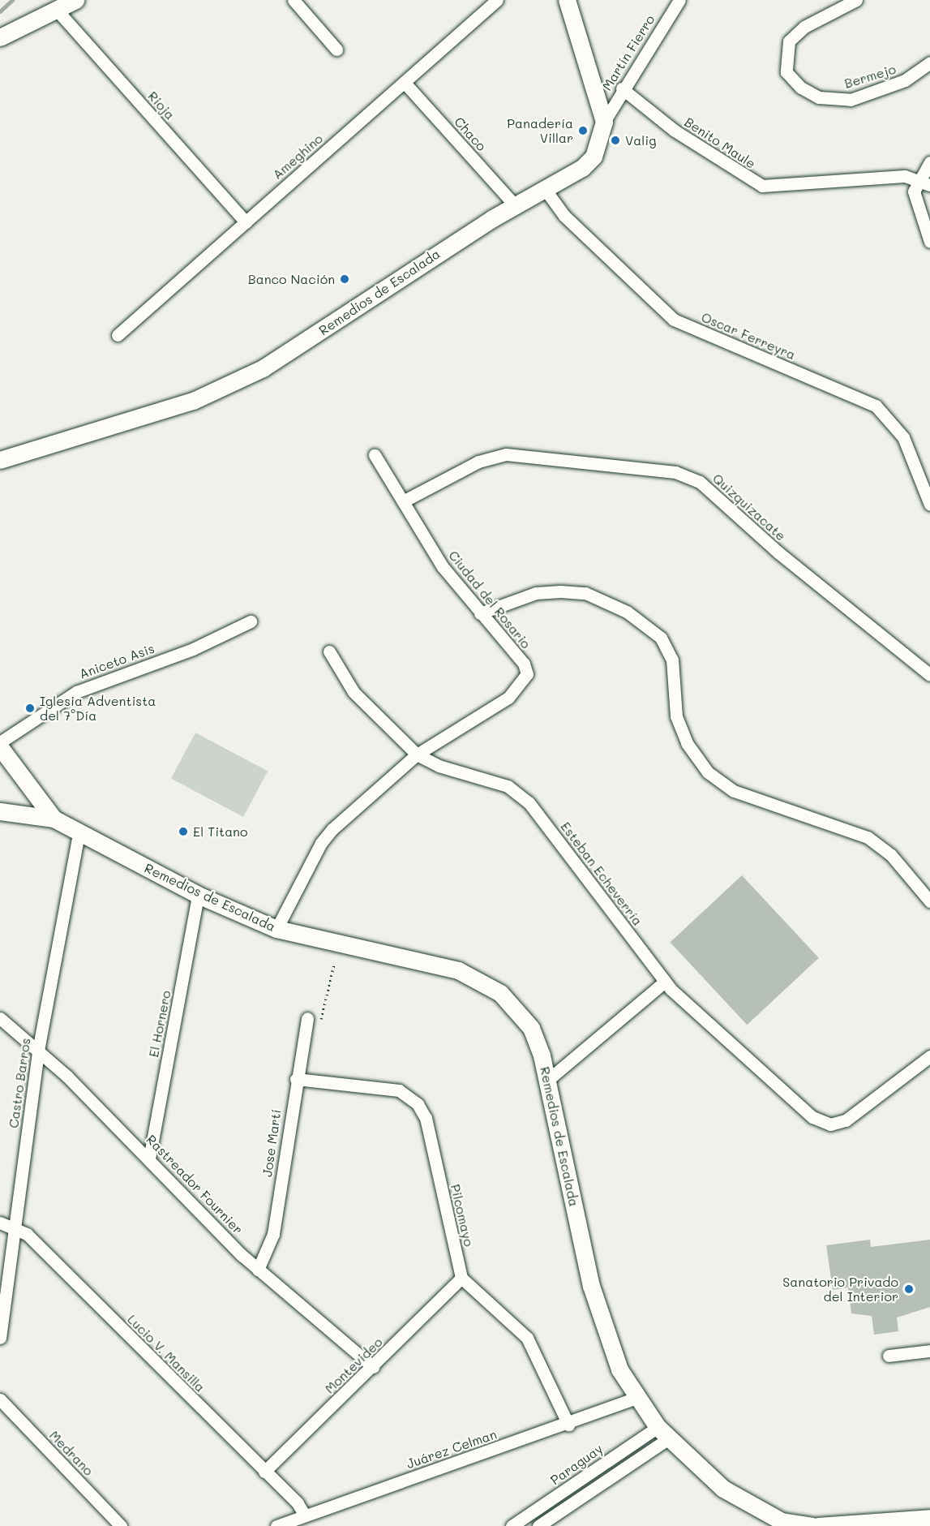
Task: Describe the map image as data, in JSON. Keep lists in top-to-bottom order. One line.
{"streets":{"main road":["Remedios de Escalada"],"street":["Martín Fierro","Bermejo","Rioja","Chaco","Benito Maule","Ameghino","Oscar Ferreyra","Quizquizacate","Ciudad del Rosario","Aniceto Asis","Esteban Echeverría","El Hornero","Castro Barros","Jose Martí","Rastreador Fournier","Pilcomayo","Lucio V. Mansilla","Montevideo","Juárez Celman","Medrano","Paraguay"]},"crossings":[["Martín Fierro","Benito Maule"],["Martín Fierro","Remedios de Escalada"],["Rioja","Ameghino"],["Chaco","Ameghino"],["Chaco","Remedios de Escalada"],["Remedios de Escalada","Oscar Ferreyra"],["Remedios de Escalada","Ciudad del Rosario"],["Remedios de Escalada","El Hornero"],["Remedios de Escalada","Castro Barros"],["Remedios de Escalada","Juárez Celman"],["Remedios de Escalada","Paraguay"],["Quizquizacate","Ciudad del Rosario"],["Ciudad del Rosario","Esteban Echeverría"],["El Hornero","Rastreador Fournier"],["Castro Barros","Rastreador Fournier"],["Castro Barros","Lucio V. Mansilla"],["Jose Martí","Rastreador Fournier"],["Jose Martí","Pilcomayo"],["Rastreador Fournier","Montevideo"],["Pilcomayo","Montevideo"],["Lucio V. Mansilla","Montevideo"],["Lucio V. Mansilla","Juárez Celman"]],"places":["Panadería Villar","Valig","Banco Nación","Iglesia Adventista del 7°Día","El Titano","Sanatorio Privado del Interior"]}
